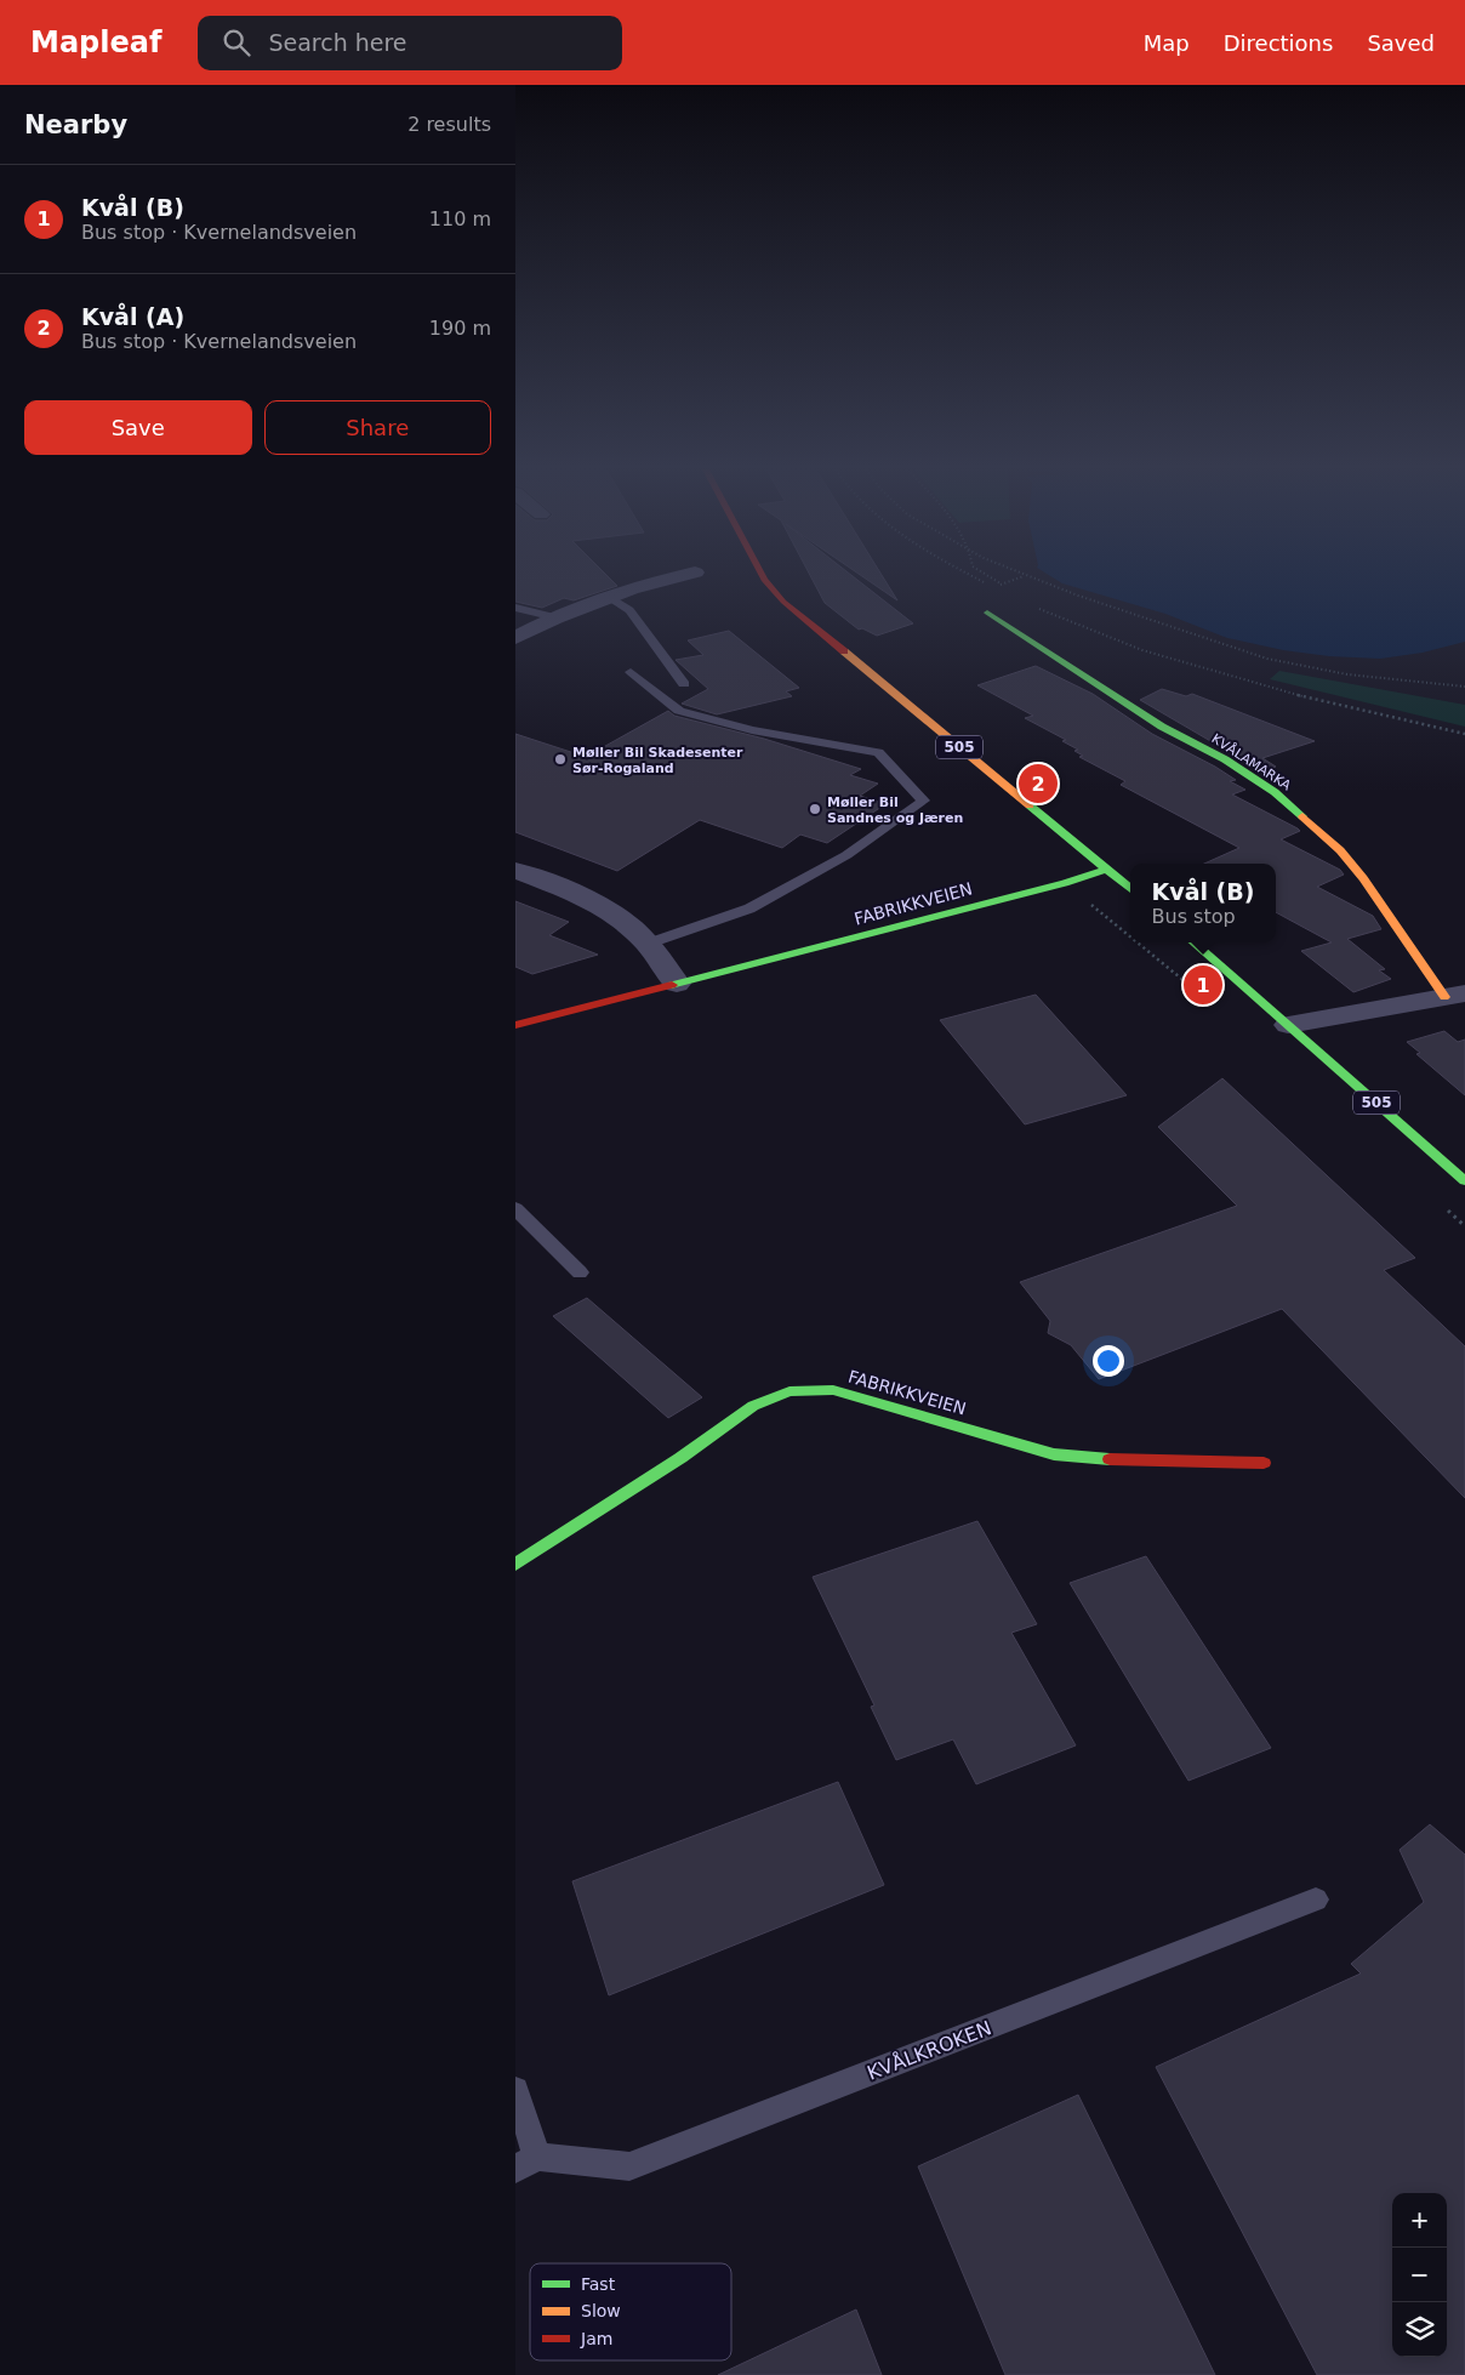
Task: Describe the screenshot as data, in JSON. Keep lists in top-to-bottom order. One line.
{"streets":{"street":["505","KVÅLAMARKA","FABRIKKVEIEN"],"lane":["KVÅLKROKEN"]},"crossings":[["505","FABRIKKVEIEN"]],"places":["Møller Bil Skadesenter Sør-Rogaland","Møller Bil Sandnes og Jæren"],"legend":["Fast","Slow","Jam"],"page":{"header":"Mapleaf","search":"Search here","nav":["Map","Directions","Saved"],"heading":["Nearby","2 results"],"list":[{"mark":"1","name":"Kvål (B)","note":"Bus stop · Kvernelandsveien","value":"110 m"},{"mark":"2","name":"Kvål (A)","note":"Bus stop · Kvernelandsveien","value":"190 m"}],"buttons":["Save","Share"],"pins":["2","1"],"popup":["Kvål (B)","Bus stop"],"map_buttons":["+","−"]}}
